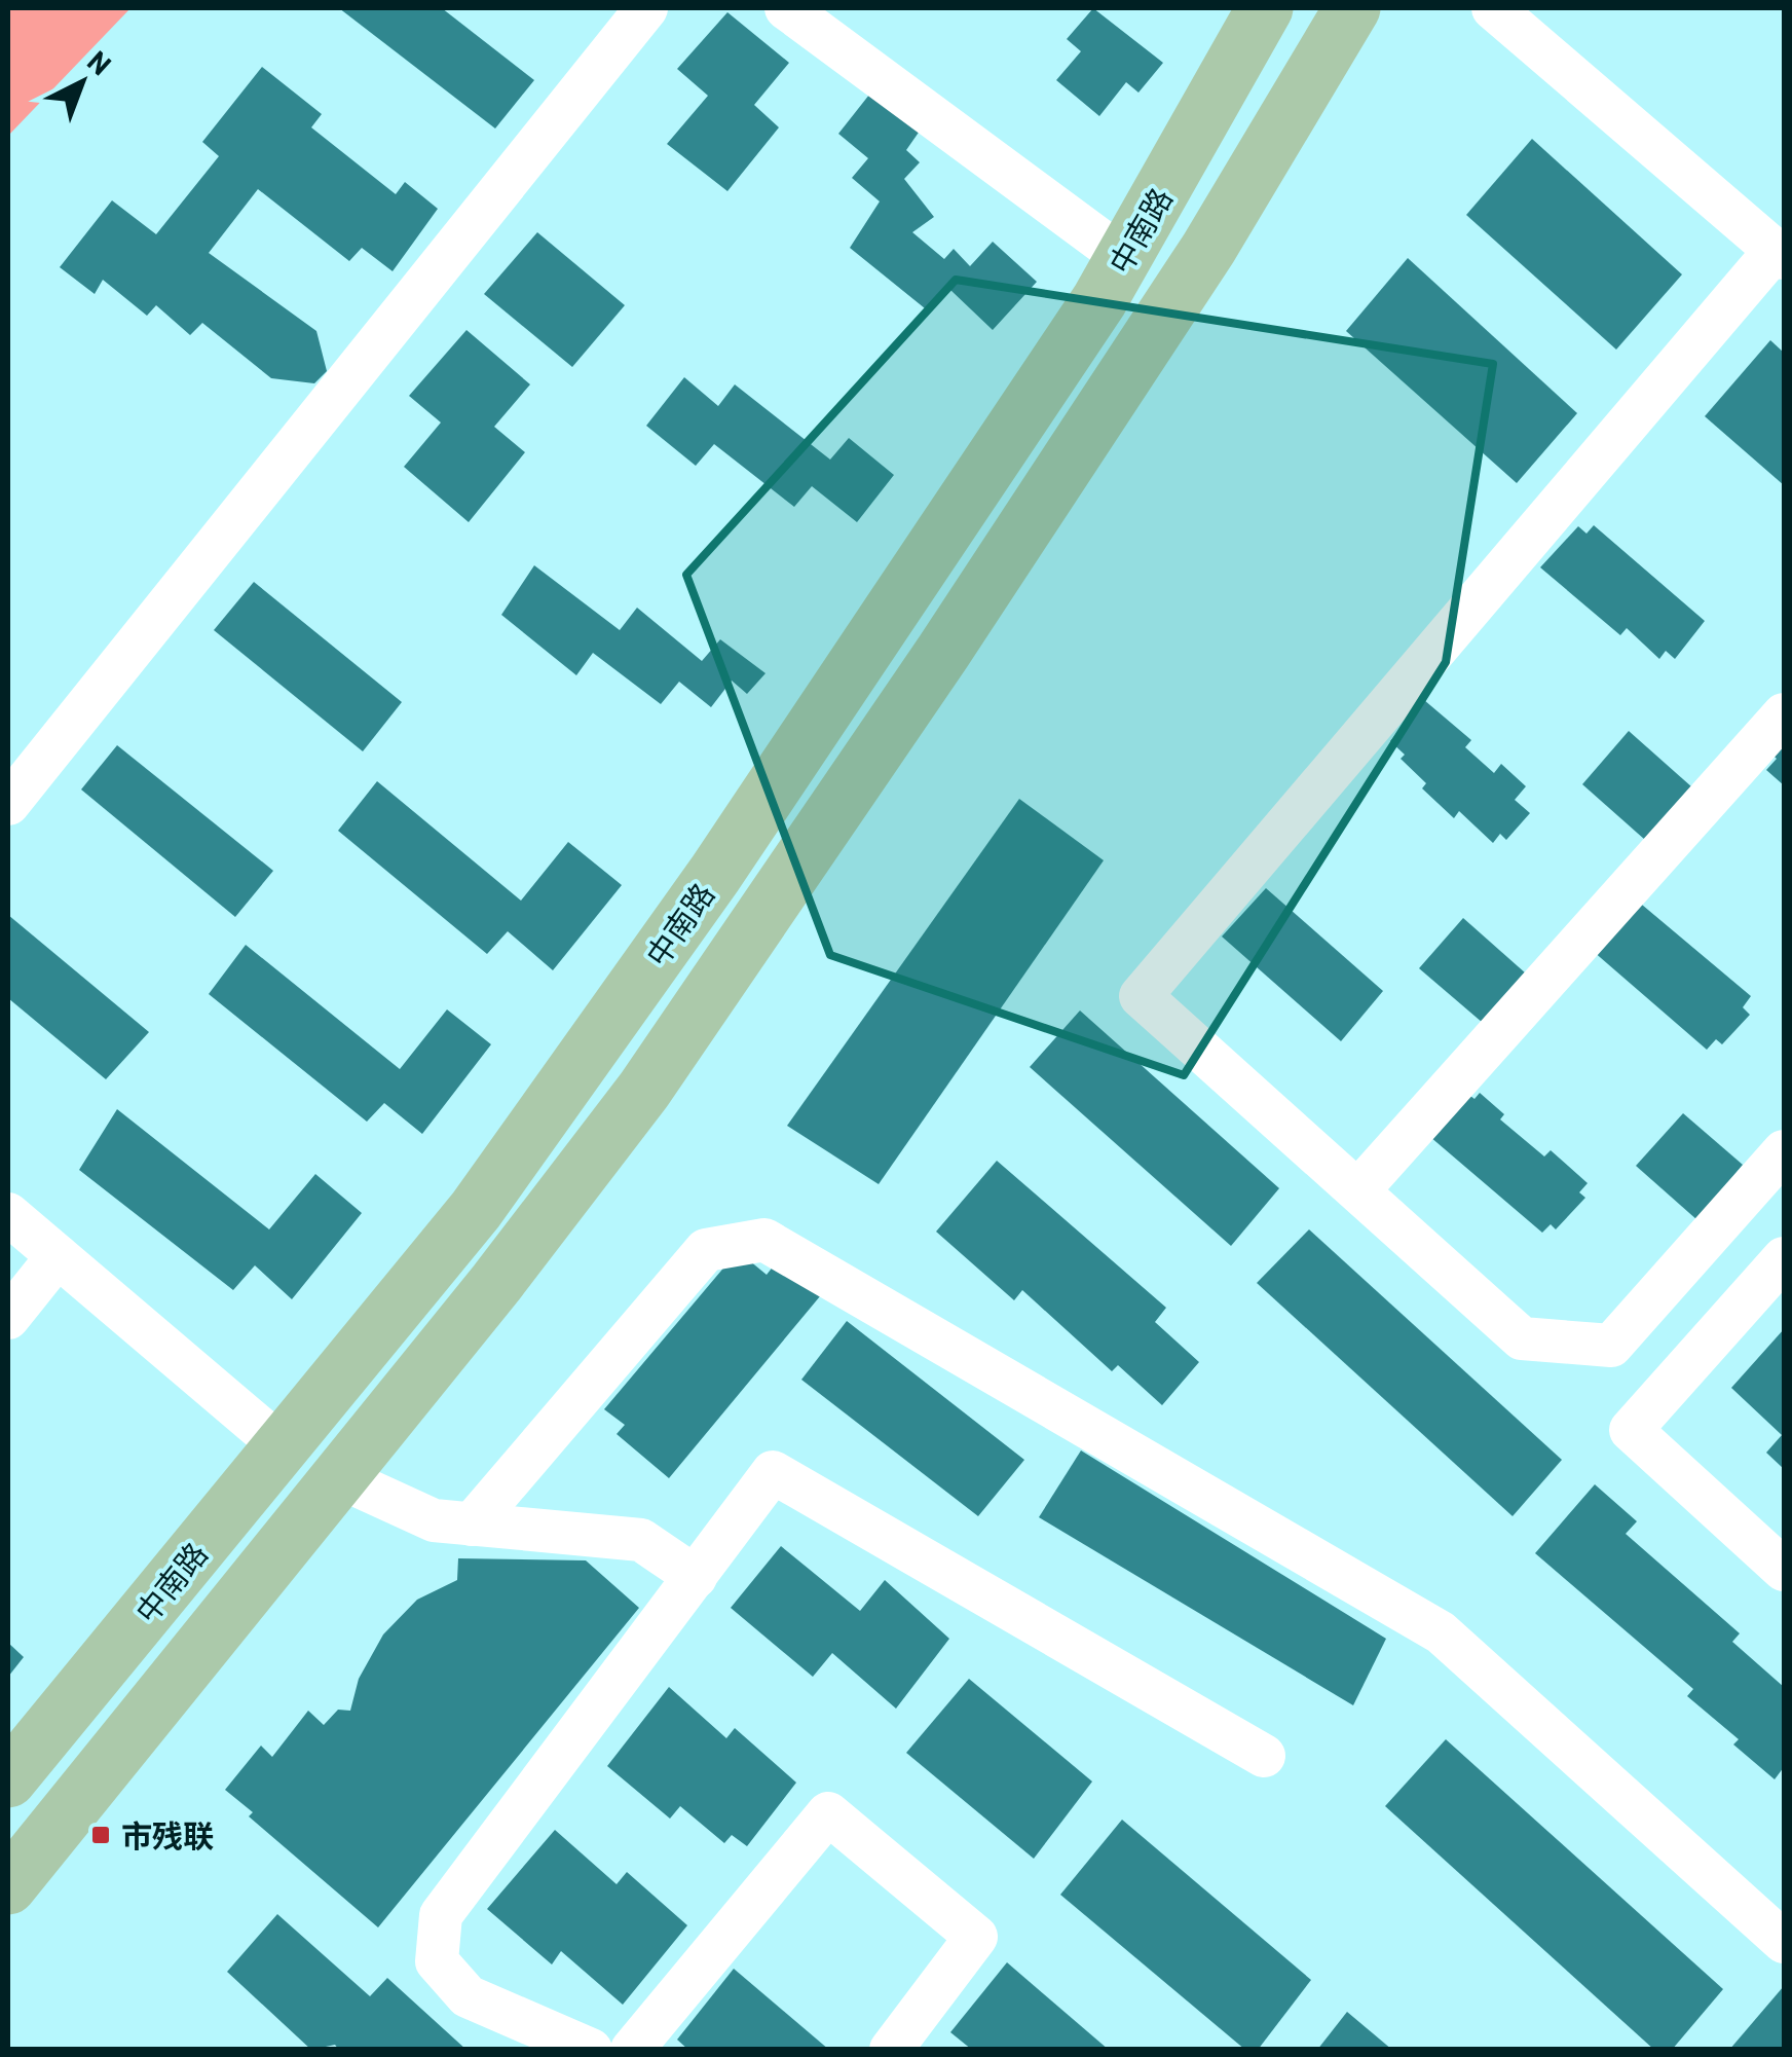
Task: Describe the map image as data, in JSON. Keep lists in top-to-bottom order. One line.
{"streets":{"main road":["中南路"]},"places":{"transit":["市残联"]},"north":"top right"}
